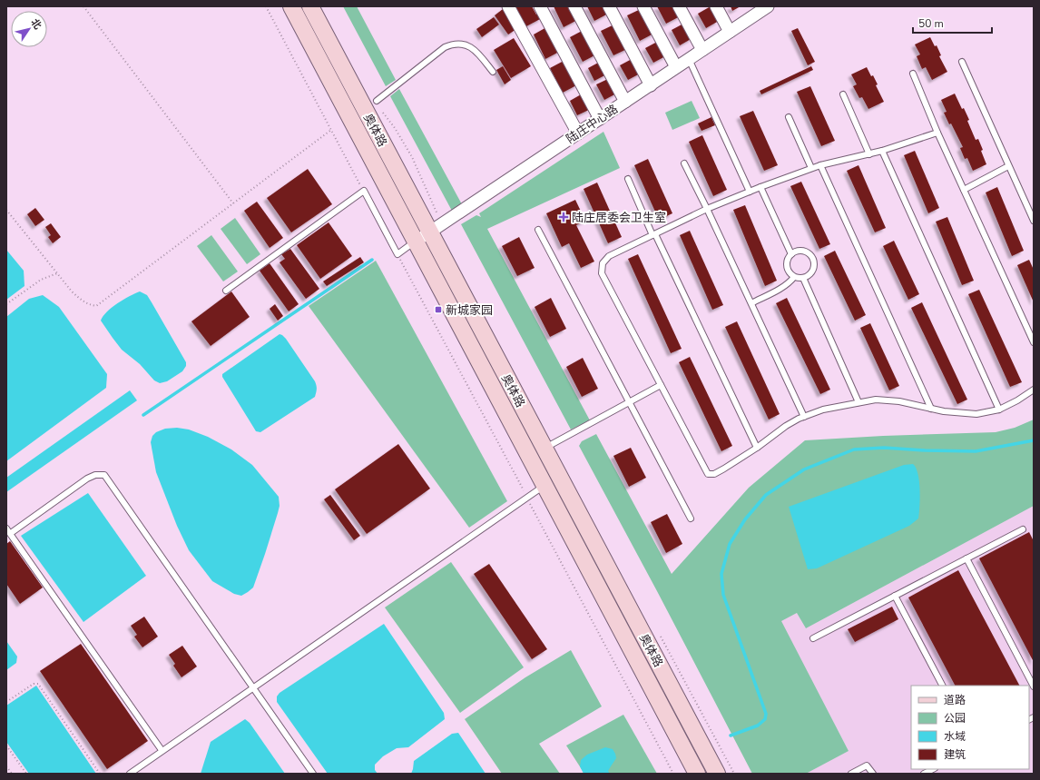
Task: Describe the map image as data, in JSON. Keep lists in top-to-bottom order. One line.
{"streets":{"main road":["奥体路"],"street":["陆庄中心路"]},"crossings":[["陆庄中心路","奥体路"]],"places":{"health":["陆庄居委会卫生室"],"transit":["新城家园"]},"legend":["道路","公园","水域","建筑"],"scale_bar":"50 m","north":"top right"}
